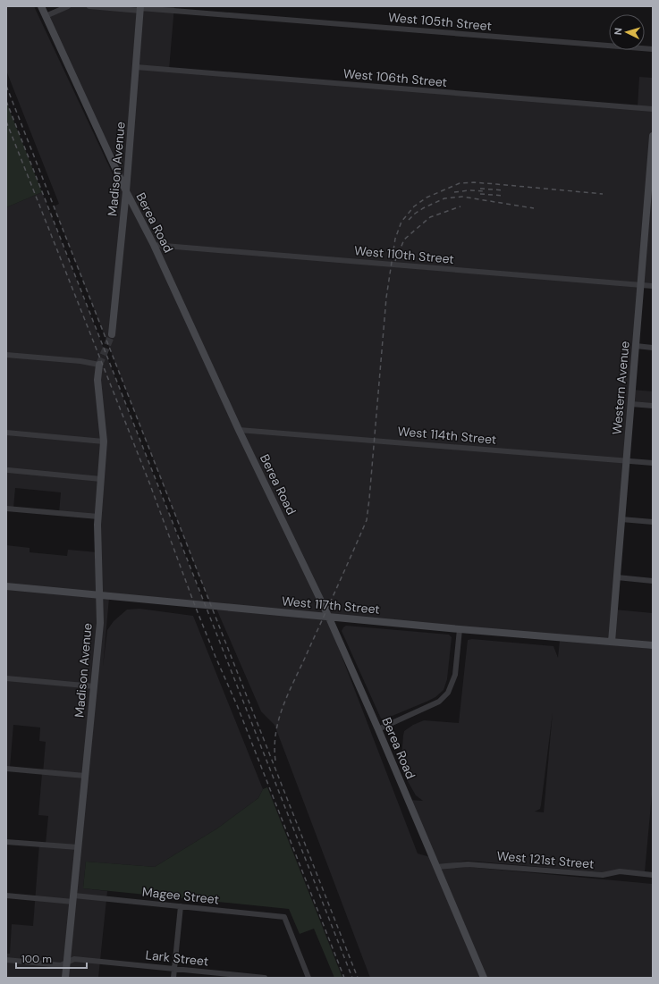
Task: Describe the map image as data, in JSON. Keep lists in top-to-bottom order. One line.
{"streets":{"main road":["Madison Avenue","Berea Road","Western Avenue","West 117th Street"],"street":["West 105th Street","West 106th Street","West 110th Street","West 114th Street","West 121st Street","Magee Street","Lark Street"]},"crossings":[["West 105th Street","Madison Avenue"],["West 106th Street","Madison Avenue"],["Madison Avenue","Berea Road"],["Madison Avenue","West 117th Street"],["Madison Avenue","Magee Street"],["Madison Avenue","Lark Street"],["Berea Road","West 110th Street"],["Berea Road","West 114th Street"],["Berea Road","West 117th Street"],["Berea Road","West 121st Street"],["West 110th Street","Western Avenue"],["Western Avenue","West 114th Street"],["Western Avenue","West 117th Street"]],"scale_bar":"100 m","north":"left"}
